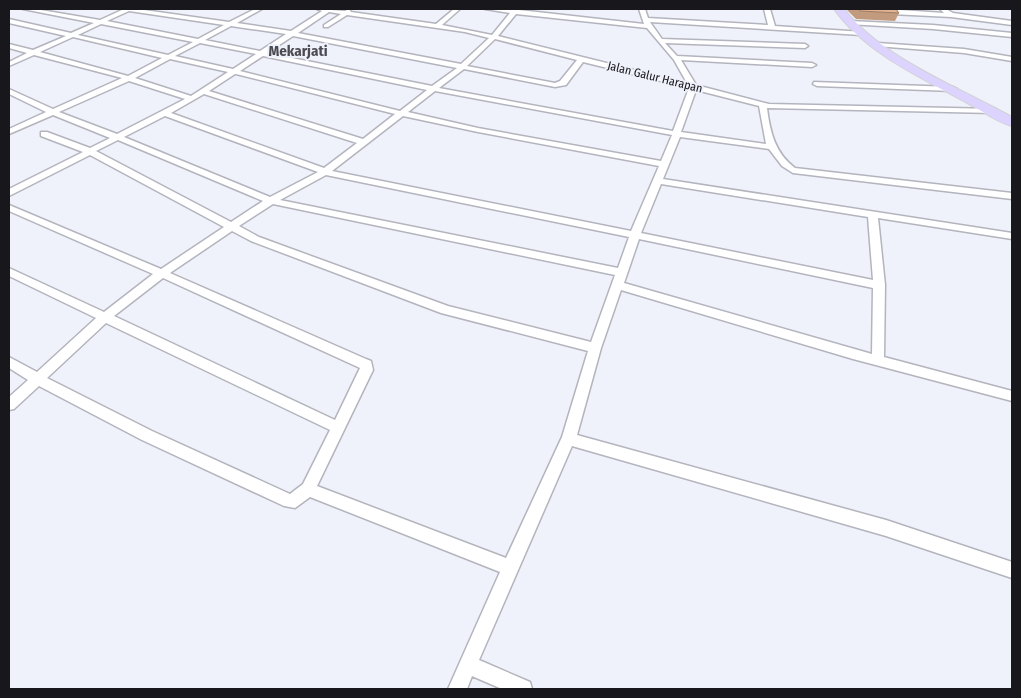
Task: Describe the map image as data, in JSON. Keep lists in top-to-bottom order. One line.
{"streets":{"street":["Jalan Galur Harapan"]},"districts":["Mekarjati"]}
